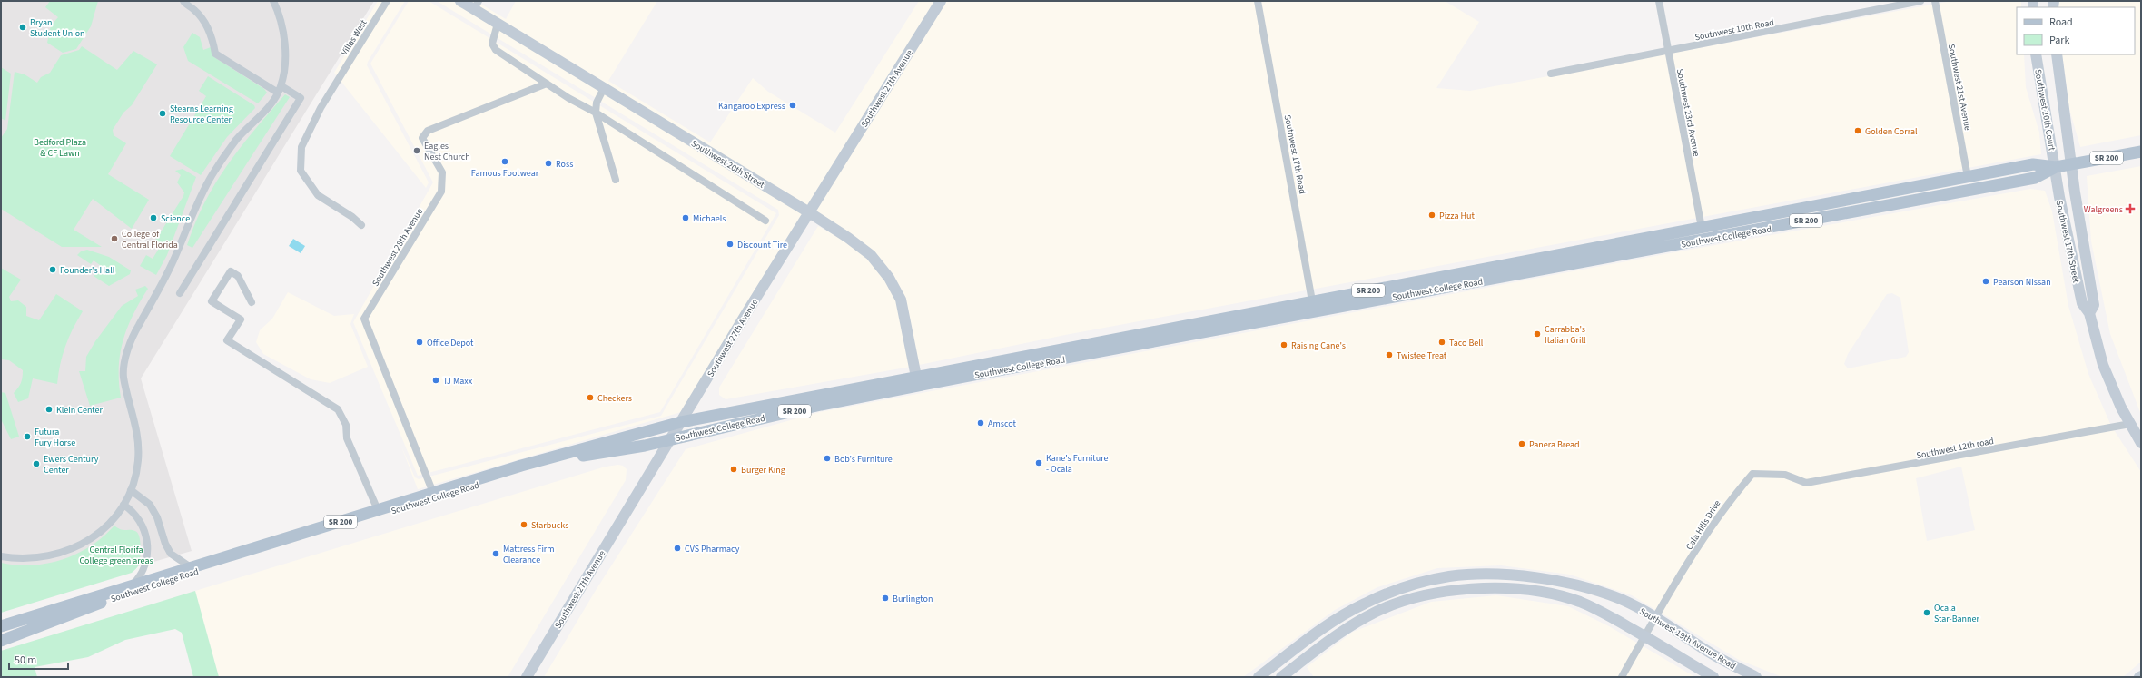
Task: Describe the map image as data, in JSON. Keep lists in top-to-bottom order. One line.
{"streets":{"main road":["Southwest 27th Avenue","Southwest 20th Court","SR 200","Southwest 20th Street","Southwest College Road","Southwest 17th Street","Southwest 19th Avenue Road"],"street":["Southwest 10th Road","Villas West","Southwest 21st Avenue","Southwest 23rd Avenue","Southwest 17th Road","Southwest 28th Avenue","Southwest 12th road","Cala Hills Drive"]},"crossings":[["Southwest 10th Road","Southwest 23rd Avenue"],["Southwest 21st Avenue","Southwest College Road"],["Southwest 27th Avenue","Southwest 20th Street"],["Southwest 27th Avenue","Southwest College Road"],["Southwest 20th Court","Southwest College Road"],["Southwest 20th Court","Southwest 17th Street"],["Southwest 23rd Avenue","Southwest College Road"],["Southwest 17th Road","Southwest College Road"],["Southwest 20th Street","Southwest College Road"],["Southwest College Road","Southwest 17th Street"],["Southwest College Road","Southwest 28th Avenue"],["Southwest 17th Street","Southwest 12th road"],["Southwest 12th road","Cala Hills Drive"],["Cala Hills Drive","Southwest 19th Avenue Road"]],"parks":["Bedford Plaza & CF Lawn","Central Florifa College green areas"],"places":{"other":["Bryan Student Union","Kangaroo Express","Stearns Learning Resource Center","Golden Corral","Eagles Nest Church","Famous Footwear","Ross","Pizza Hut","Science","Michaels","College of Central Florida","Discount Tire","Founder's Hall","Pearson Nissan","Carrabba's Italian Grill","Office Depot","Taco Bell","Raising Cane's","Twistee Treat","TJ Maxx","Checkers","Klein Center","Amscot","Futura Fury Horse","Panera Bread","Bob's Furniture","Kane's Furniture - Ocala","Ewers Century Center","Burger King","Starbucks","CVS Pharmacy","Mattress Firm Clearance","Burlington","Ocala Star-Banner"],"health":["Walgreens"]},"legend":["Road","Park"],"scale_bar":"50 m"}
